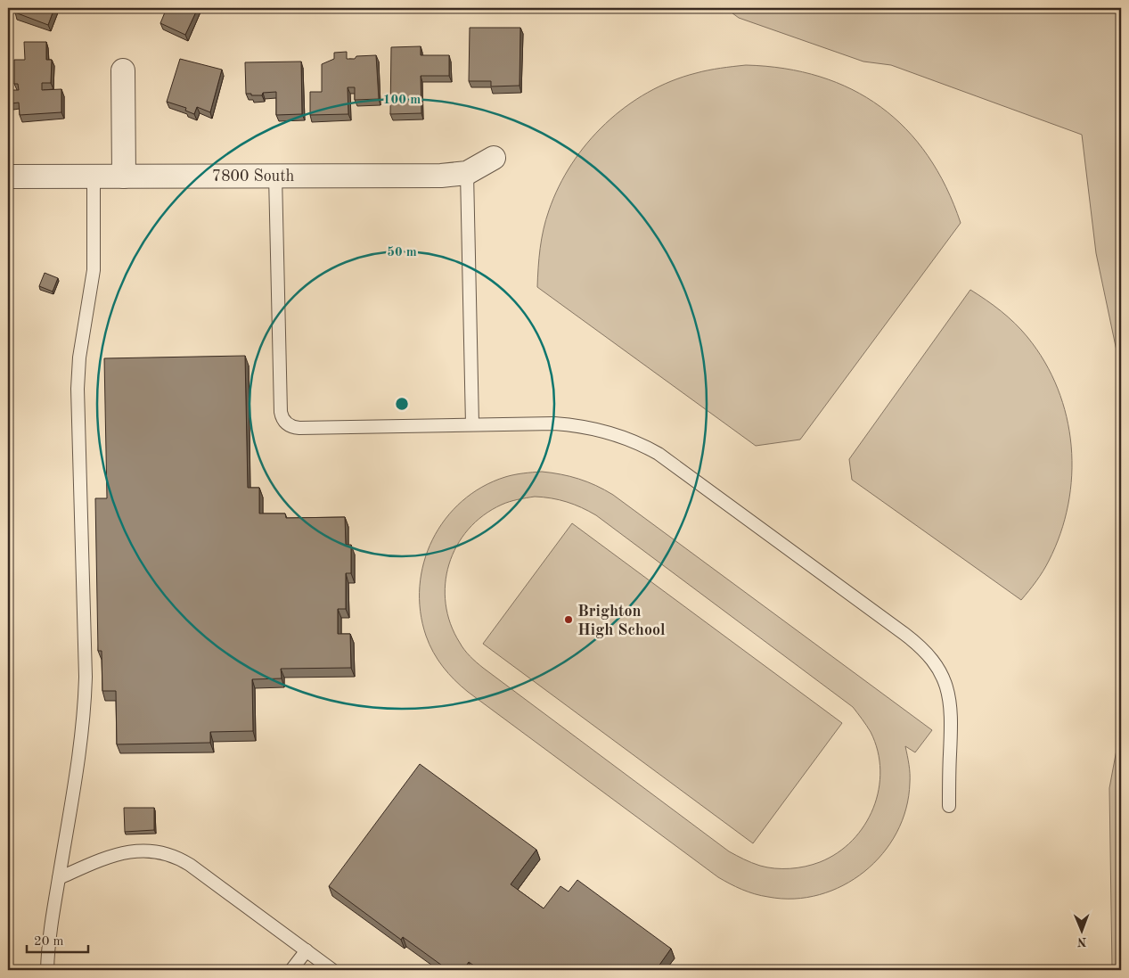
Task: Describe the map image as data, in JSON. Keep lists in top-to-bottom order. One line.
{"streets":{"street":["7800 South"]},"places":["Brighton High School"],"scale_bar":"20 m","north":"bottom","rings":["100 m","50 m"]}
